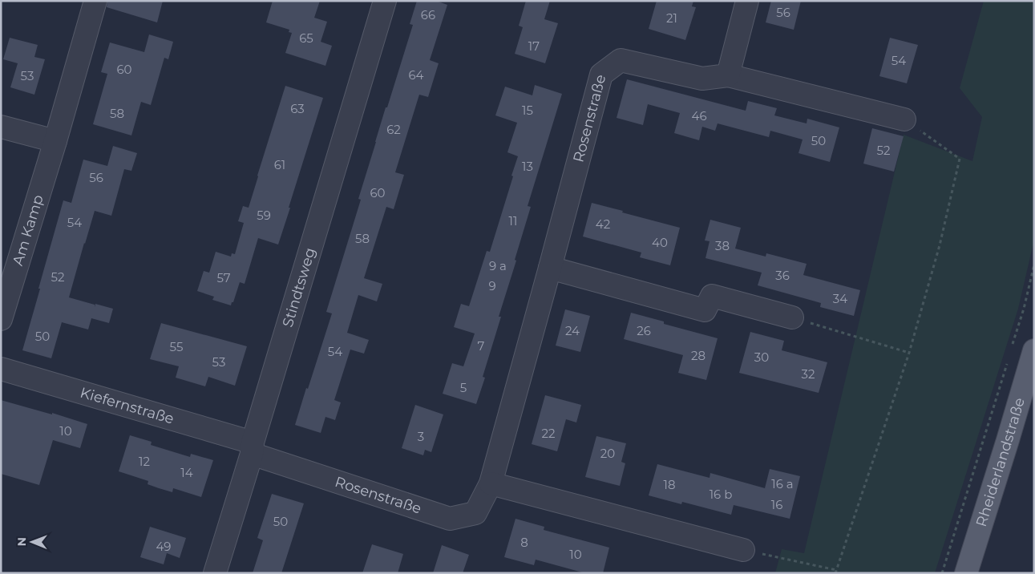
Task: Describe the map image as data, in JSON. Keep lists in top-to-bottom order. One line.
{"streets":{"main road":["Rheiderlandstraße"],"street":["Rosenstraße","Am Kamp","Stindtsweg","Kiefernstraße"]},"crossings":[["Rosenstraße","Stindtsweg"],["Rosenstraße","Kiefernstraße"],["Stindtsweg","Kiefernstraße"]],"house_numbers":["56","66","21","65","17","54","60","64","53","63","15","58","46","62","50","52","61","13","56","60","59","11","54","42","58","40","38","9 a","36","52","57","9","34","24","26","50","7","55","54","28","30","53","32","5","10","22","3","20","12","14","16 a","18","16 b","16","50","8","49","10"],"north":"left"}
